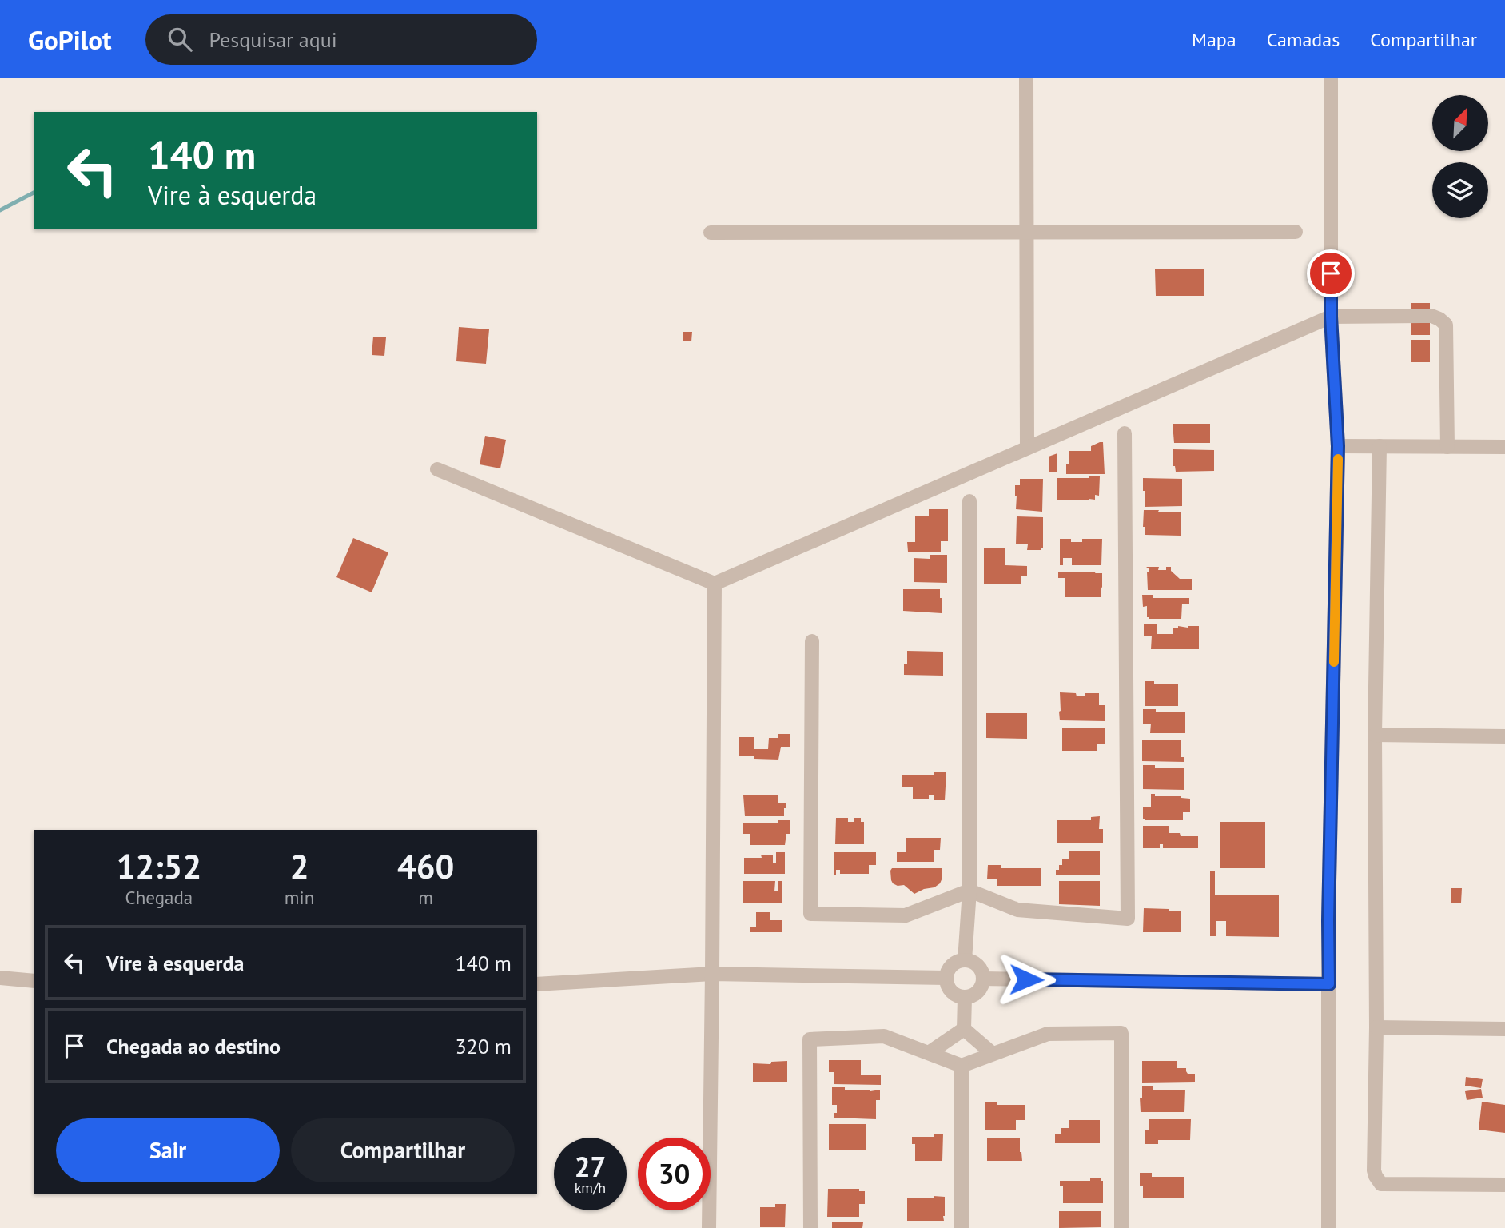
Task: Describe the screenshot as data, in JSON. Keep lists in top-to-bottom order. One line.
{"north":"top right","page":{"header":"GoPilot","search":"Pesquisar aqui","nav":["Mapa","Camadas","Compartilhar"],"turn":["140 m","Vire à esquerda"],"eta":["12:52","Chegada","2","min","460","m"],"list":[{"name":"Vire à esquerda","value":"140 m"},{"name":"Chegada ao destino","value":"320 m"}],"buttons":["Sair","Compartilhar"],"speed":"27 km/h","limit":"30"}}
